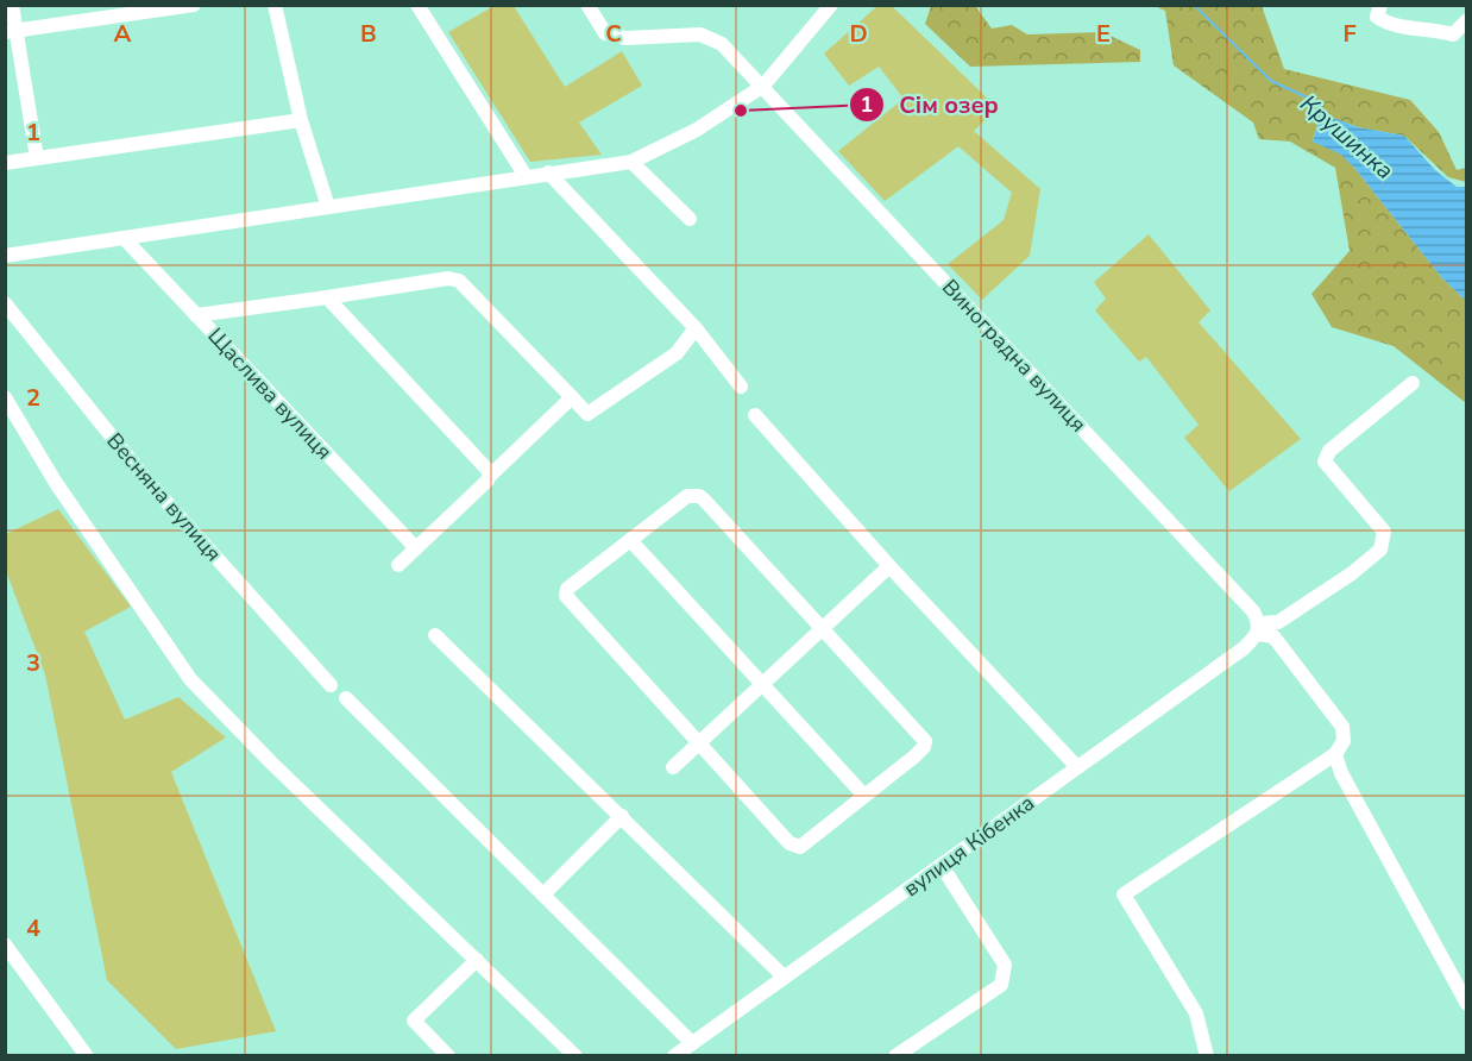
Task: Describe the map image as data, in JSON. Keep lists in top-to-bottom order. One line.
{"streets":{"street":["Виноградна вулиця","Щаслива вулиця","Весняна вулиця","вулиця Кібенка"]},"crossings":[["Виноградна вулиця","вулиця Кібенка"]],"water":["Крушинка"],"places":["Сім озер"],"grid":{"columns":["A","B","C","D","E","F"],"rows":["1","2","3","4"]}}
